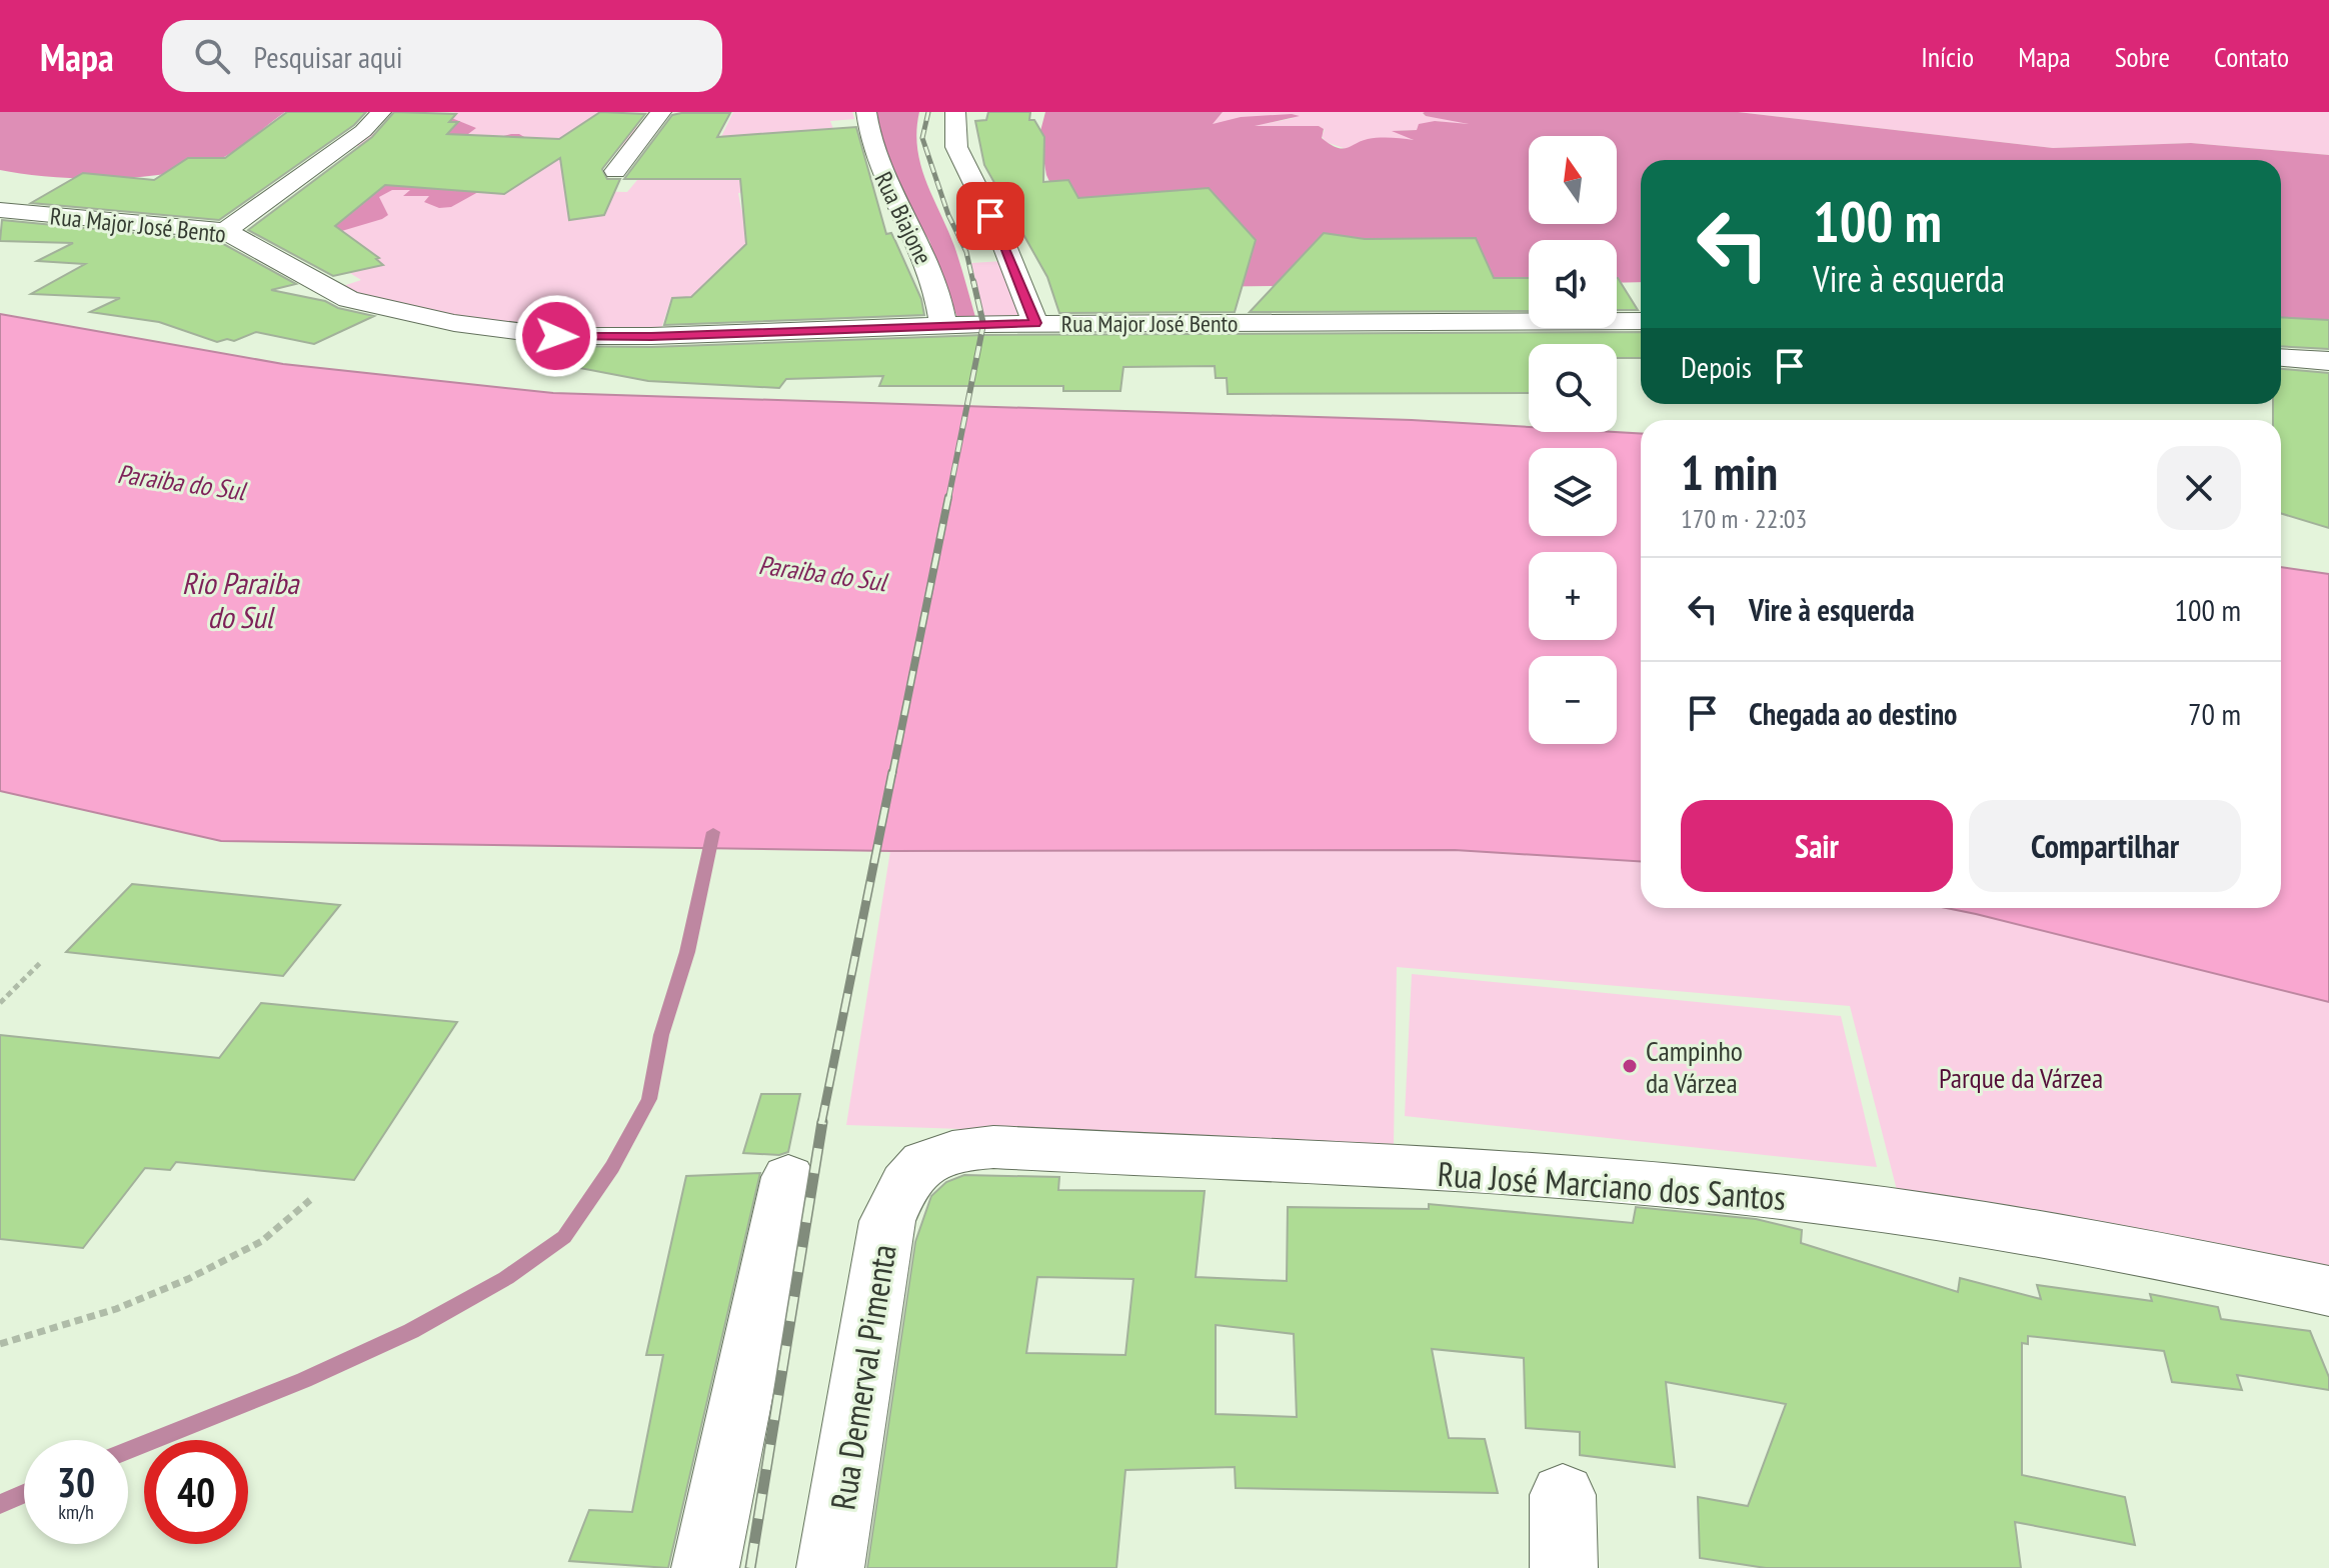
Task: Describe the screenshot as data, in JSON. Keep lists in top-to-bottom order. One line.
{"streets":{"street":["Rua Biajone","Rua Major José Bento","Rua José Marciano dos Santos","Rua Demerval Pimenta"]},"crossings":[["Rua Biajone","Rua Major José Bento"],["Rua José Marciano dos Santos","Rua Demerval Pimenta"]],"water":["Paraiba do Sul","Rio Paraiba do Sul"],"parks":["Parque da Várzea"],"places":["Campinho da Várzea"],"north":"top","page":{"header":"Mapa","search":"Pesquisar aqui","nav":["Início","Mapa","Sobre","Contato"],"map_buttons":["+","−"],"turn":["100 m","Vire à esquerda"],"then":"Depois","heading":["1 min","170 m · 22:03"],"list":[{"name":"Vire à esquerda","value":"100 m"},{"name":"Chegada ao destino","value":"70 m"}],"buttons":["Sair","Compartilhar"],"speed":"30 km/h","limit":"40"}}
